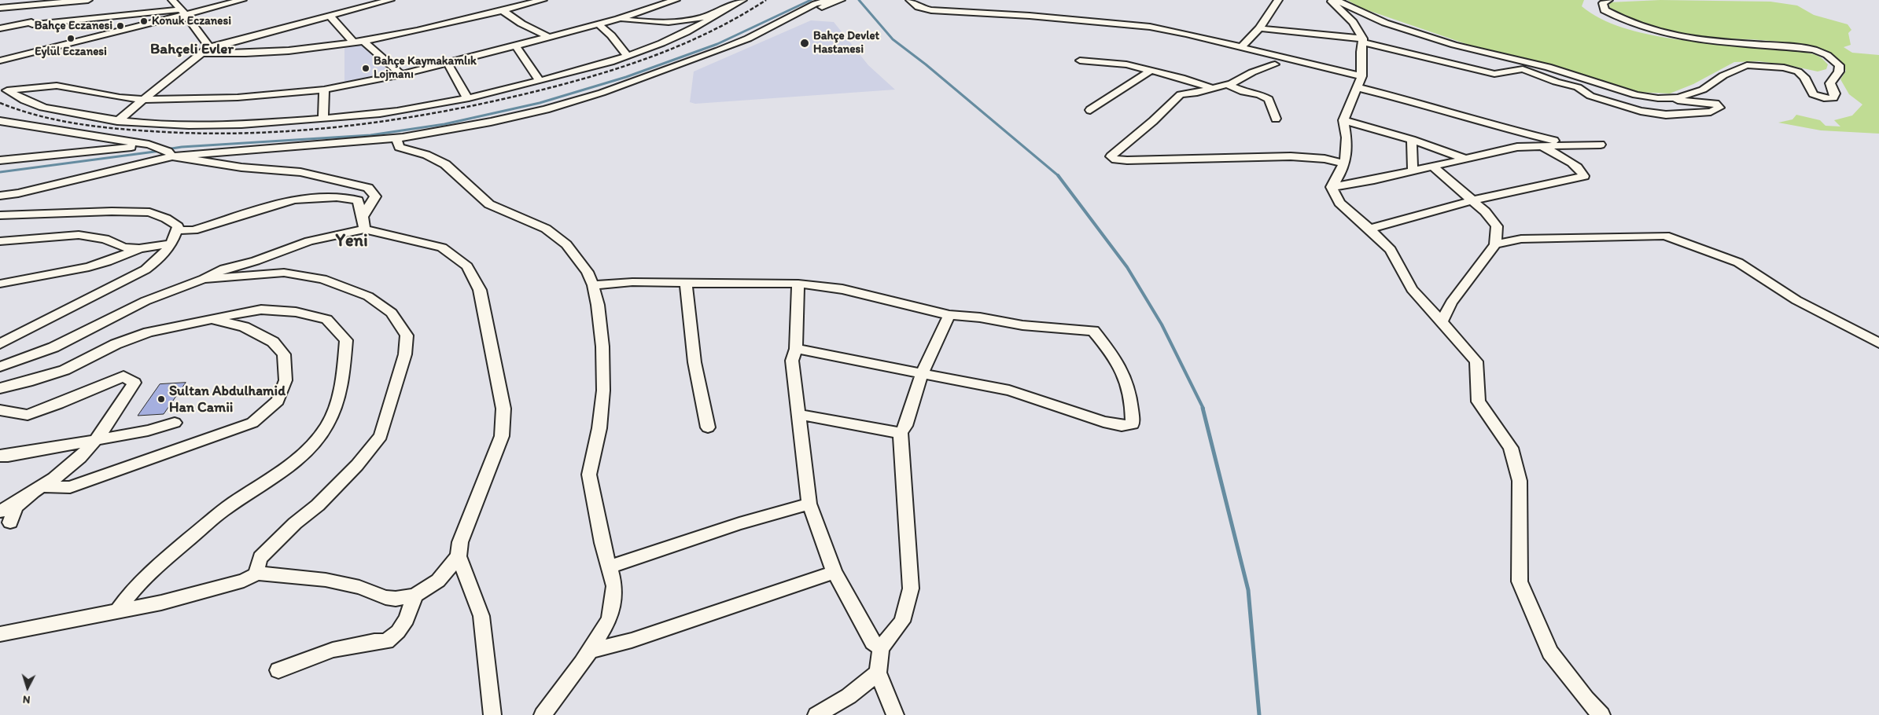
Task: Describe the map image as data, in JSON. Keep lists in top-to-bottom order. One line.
{"districts":["Bahçeli Evler","Yeni"],"places":["Konuk Eczanesi","Bahçe Eczanesi","Eylül Eczanesi","Bahçe Devlet Hastanesi","Bahçe Kaymakamlık Lojmanı","Sultan Abdulhamid Han Camii"],"north":"bottom"}
